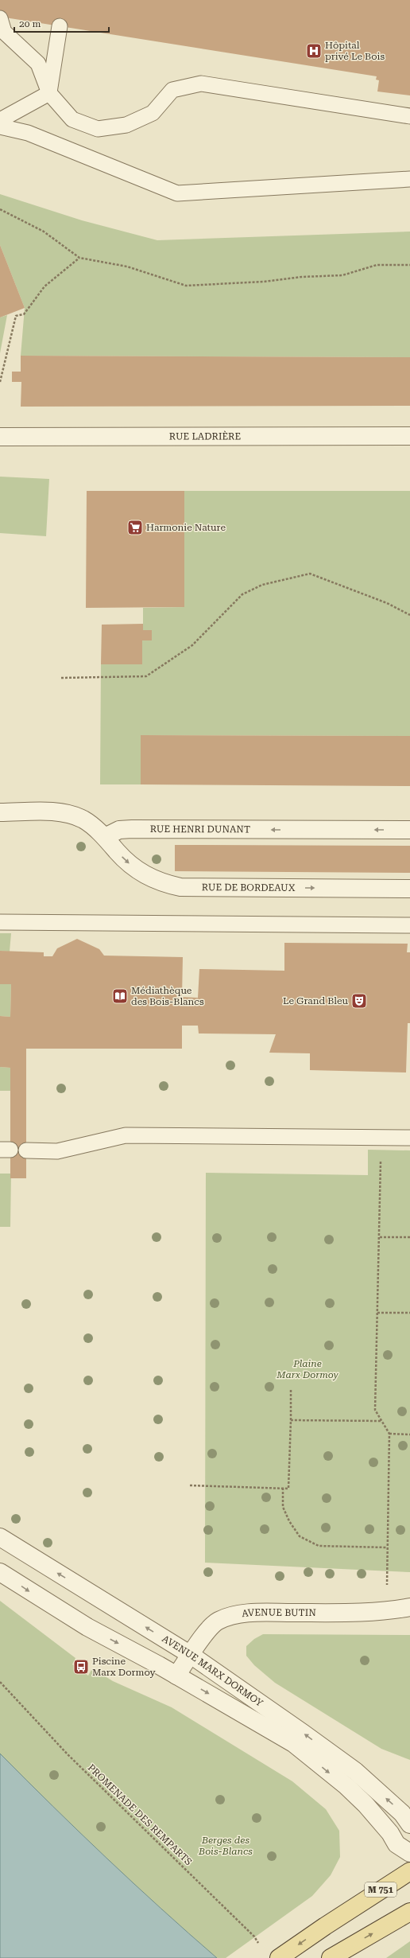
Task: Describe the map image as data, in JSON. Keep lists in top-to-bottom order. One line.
{"streets":{"main road":["M 751"],"street":["RUE LADRIÈRE","RUE HENRI DUNANT","RUE DE BORDEAUX","AVENUE BUTIN","AVENUE MARX DORMOY"],"path":["PROMENADE DES REMPARTS"]},"crossings":[["RUE HENRI DUNANT","RUE DE BORDEAUX"],["AVENUE BUTIN","AVENUE MARX DORMOY"]],"one_way":["RUE HENRI DUNANT","RUE DE BORDEAUX"],"parks":["Plaine Marx Dormoy","Berges des Bois-Blancs"],"places":{"hospital":["Hôpital privé Le Bois"],"supermarket":["Harmonie Nature"],"library":["Médiathèque des Bois-Blancs"],"theatre":["Le Grand Bleu"],"bus stop":["Piscine Marx Dormoy"]},"scale_bar":"20 m"}
